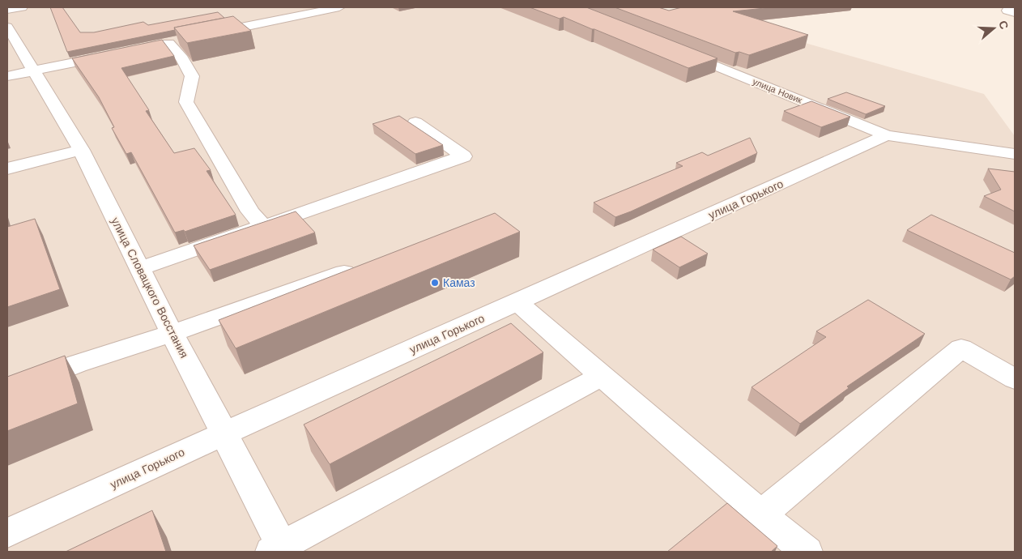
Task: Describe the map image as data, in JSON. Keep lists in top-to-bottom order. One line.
{"streets":{"street":["улица Новик","улица Горького","улица Словацкого Восстания"]},"crossings":[["улица Новик","улица Горького"],["улица Горького","улица Словацкого Восстания"]],"places":["Камаз"],"north":"right"}
